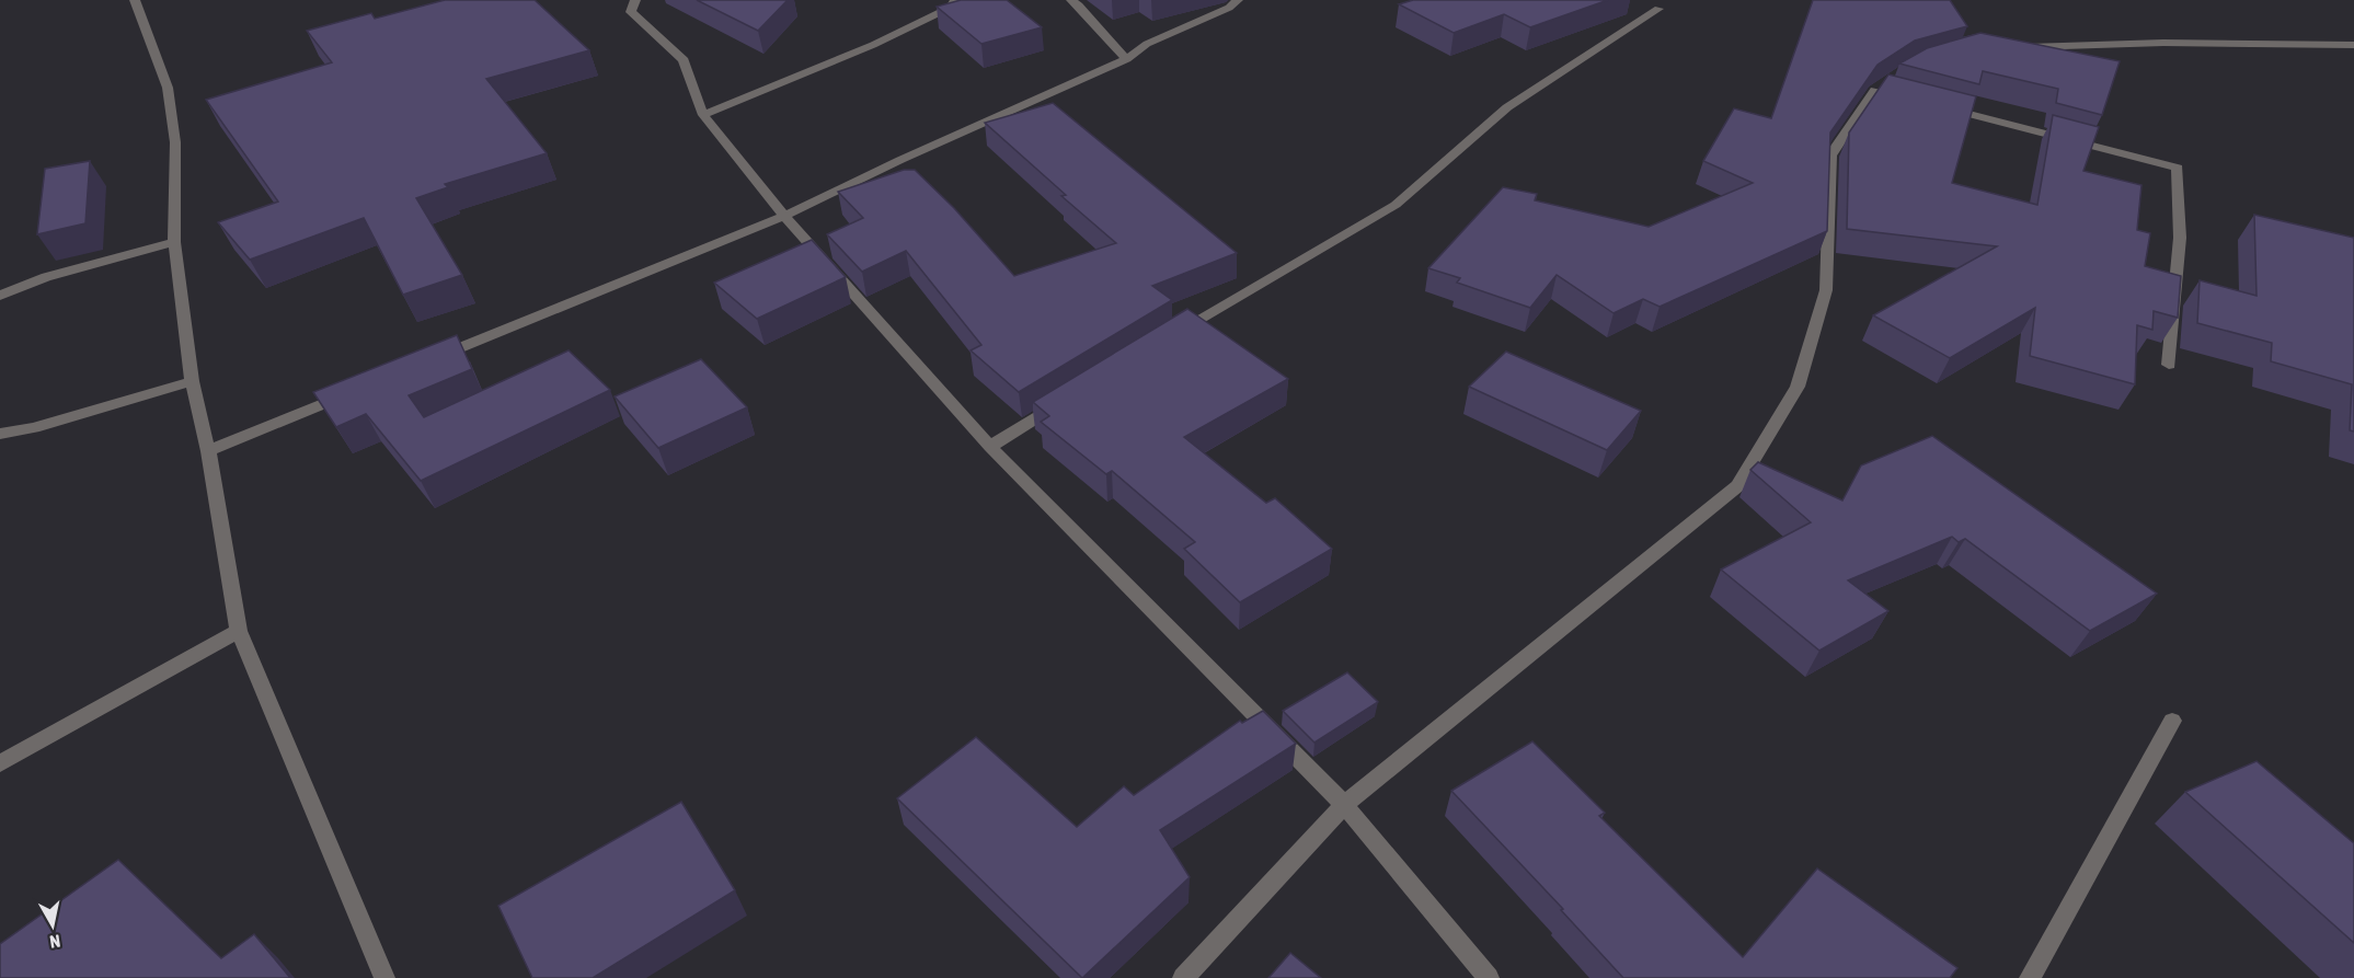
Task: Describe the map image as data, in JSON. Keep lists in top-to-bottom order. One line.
{"north":"bottom"}
